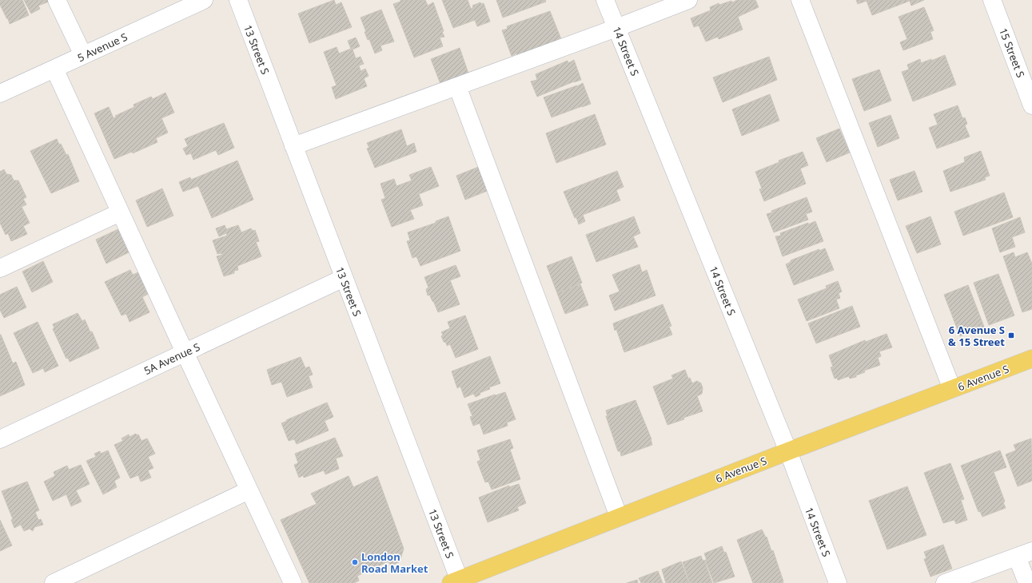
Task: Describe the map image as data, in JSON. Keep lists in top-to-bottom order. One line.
{"streets":{"main road":["6 Avenue S"],"street":["5 Avenue S","13 Street S","14 Street S","15 Street S","5A Avenue S"]},"crossings":[["13 Street S","5A Avenue S"],["13 Street S","6 Avenue S"],["14 Street S","6 Avenue S"]],"places":{"transit":["6 Avenue S & 15 Street"],"other":["London Road Market"]}}
